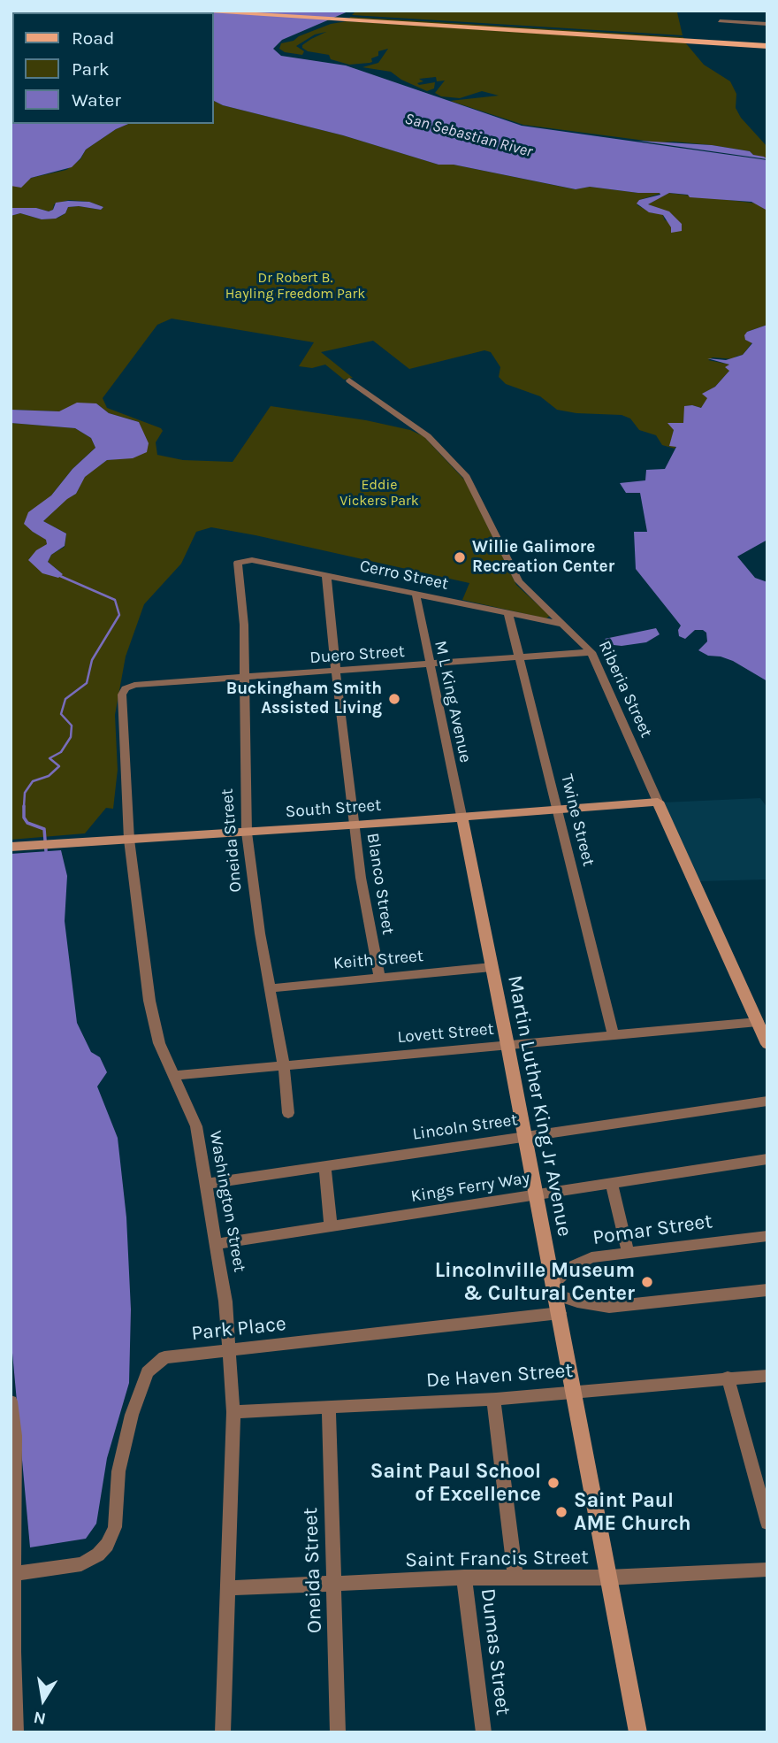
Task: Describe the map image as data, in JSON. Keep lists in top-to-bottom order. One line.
{"streets":{"street":["Cerro Street","Duero Street","Riberia Street","M L King Avenue","South Street","Twine Street","Oneida Street","Blanco Street","Keith Street","Lovett Street","Martin Luther King Jr Avenue","Lincoln Street","Kings Ferry Way","Washington Street","Pomar Street","Park Place","De Haven Street","Saint Francis Street","Dumas Street"]},"crossings":[["Cerro Street","Riberia Street"],["Cerro Street","M L King Avenue"],["Cerro Street","Twine Street"],["Cerro Street","Oneida Street"],["Cerro Street","Blanco Street"],["Duero Street","Riberia Street"],["Duero Street","M L King Avenue"],["Duero Street","Twine Street"],["Duero Street","Oneida Street"],["Duero Street","Blanco Street"],["Duero Street","Washington Street"],["Riberia Street","South Street"],["Riberia Street","Lovett Street"],["M L King Avenue","South Street"],["M L King Avenue","Martin Luther King Jr Avenue"],["South Street","Twine Street"],["South Street","Oneida Street"],["South Street","Blanco Street"],["South Street","Martin Luther King Jr Avenue"],["South Street","Washington Street"],["Twine Street","Lovett Street"],["Oneida Street","Keith Street"],["Oneida Street","Lovett Street"],["Oneida Street","De Haven Street"],["Oneida Street","Saint Francis Street"],["Blanco Street","Keith Street"],["Keith Street","Martin Luther King Jr Avenue"],["Lovett Street","Martin Luther King Jr Avenue"],["Lovett Street","Washington Street"],["Martin Luther King Jr Avenue","Lincoln Street"],["Martin Luther King Jr Avenue","Kings Ferry Way"],["Martin Luther King Jr Avenue","Pomar Street"],["Martin Luther King Jr Avenue","Park Place"],["Martin Luther King Jr Avenue","De Haven Street"],["Martin Luther King Jr Avenue","Saint Francis Street"],["Lincoln Street","Washington Street"],["Kings Ferry Way","Washington Street"],["Washington Street","Park Place"],["Washington Street","De Haven Street"],["Washington Street","Saint Francis Street"],["Saint Francis Street","Dumas Street"]],"water":["San Sebastian River"],"parks":["Dr Robert B. Hayling Freedom Park","Eddie Vickers Park"],"places":["Willie Galimore Recreation Center","Buckingham Smith Assisted Living","Lincolnville Museum & Cultural Center","Saint Paul School of Excellence","Saint Paul AME Church"],"legend":["Road","Park","Water"],"north":"bottom"}
